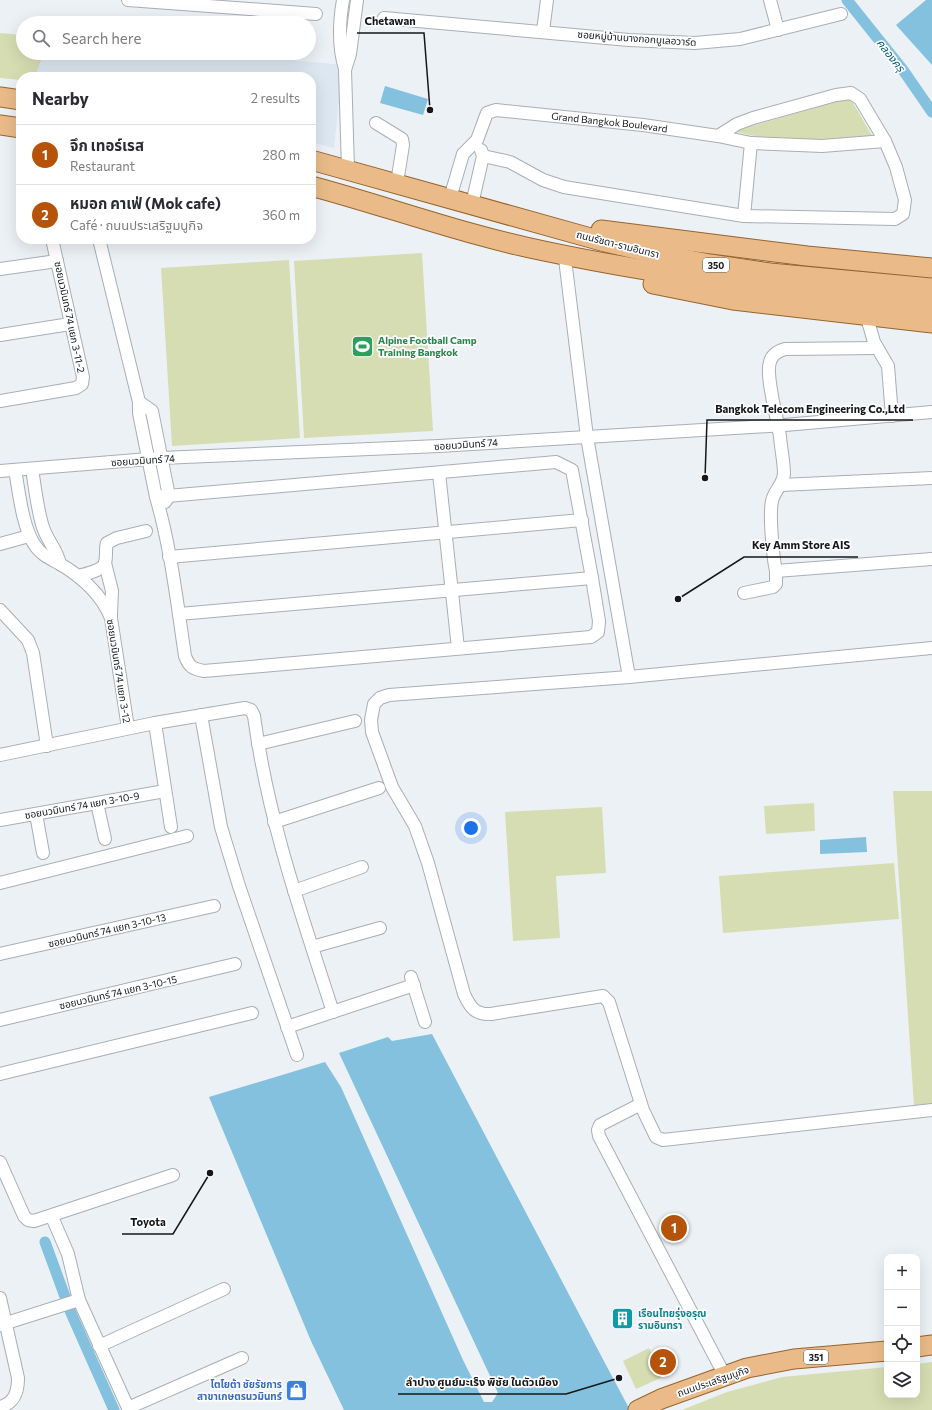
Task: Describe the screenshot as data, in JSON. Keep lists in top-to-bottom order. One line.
{"streets":{"main road":["ถนนรัชดา-รามอินทรา","350","351","ถนนประเสริฐมนูกิจ"],"street":["ซอยหมู่บ้านบางกอกบูเลอวาร์ด","Grand Bangkok Boulevard","ซอยนวมินทร์ 74 แยก 3-11-2","ซอยนวมินทร์ 74","ซอยนวมินทร์ 74 แยก 3-12","ซอยนวมินทร์ 74 แยก 3-10-9","ซอยนวมินทร์ 74 แยก 3-10-13","ซอยนวมินทร์ 74 แยก 3-10-15"]},"crossings":[["Grand Bangkok Boulevard","ถนนรัชดา-รามอินทรา"],["ซอยนวมินทร์ 74","ซอยนวมินทร์ 74 แยก 3-12"]],"water":["คลองครุ"],"places":{"other":["Chetawan","Bangkok Telecom Engineering Co.,Ltd","Key Amm Store AIS","Toyota","ลำปาง ศูนย์มะเร็ง พิชัย ในตัวเมือง"],"sports":["Alpine Football Camp Training Bangkok"],"building":["เรือนไทยรุ่งอรุณ รามอินทรา"],"shop":["โตโยต้า ชัยรัชการ สาขาเกษตรนวมินทร์"]},"page":{"search":"Search here","heading":["Nearby","2 results"],"list":[{"mark":"1","name":"จึก เทอร์เรส","note":"Restaurant","value":"280 m"},{"mark":"2","name":"หมอก คาเฟ่ (Mok cafe)","note":"Café · ถนนประเสริฐมนูกิจ","value":"360 m"}],"pins":["1","2"],"map_buttons":["+","−"]}}
